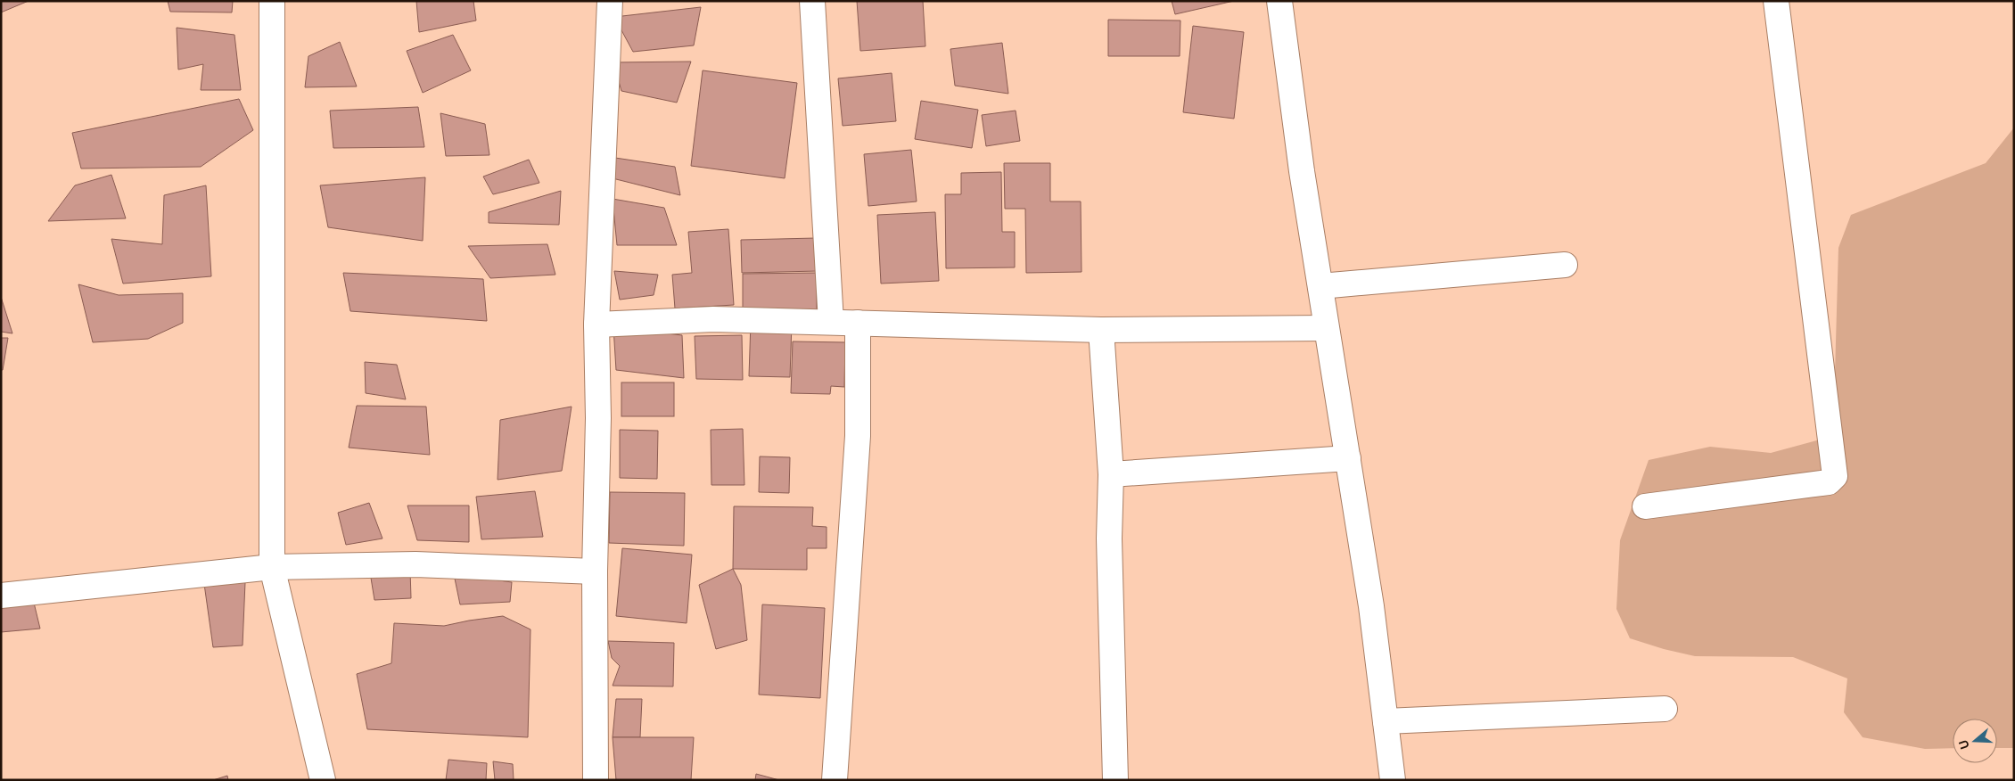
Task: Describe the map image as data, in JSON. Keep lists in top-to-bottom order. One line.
{"north":"left"}
